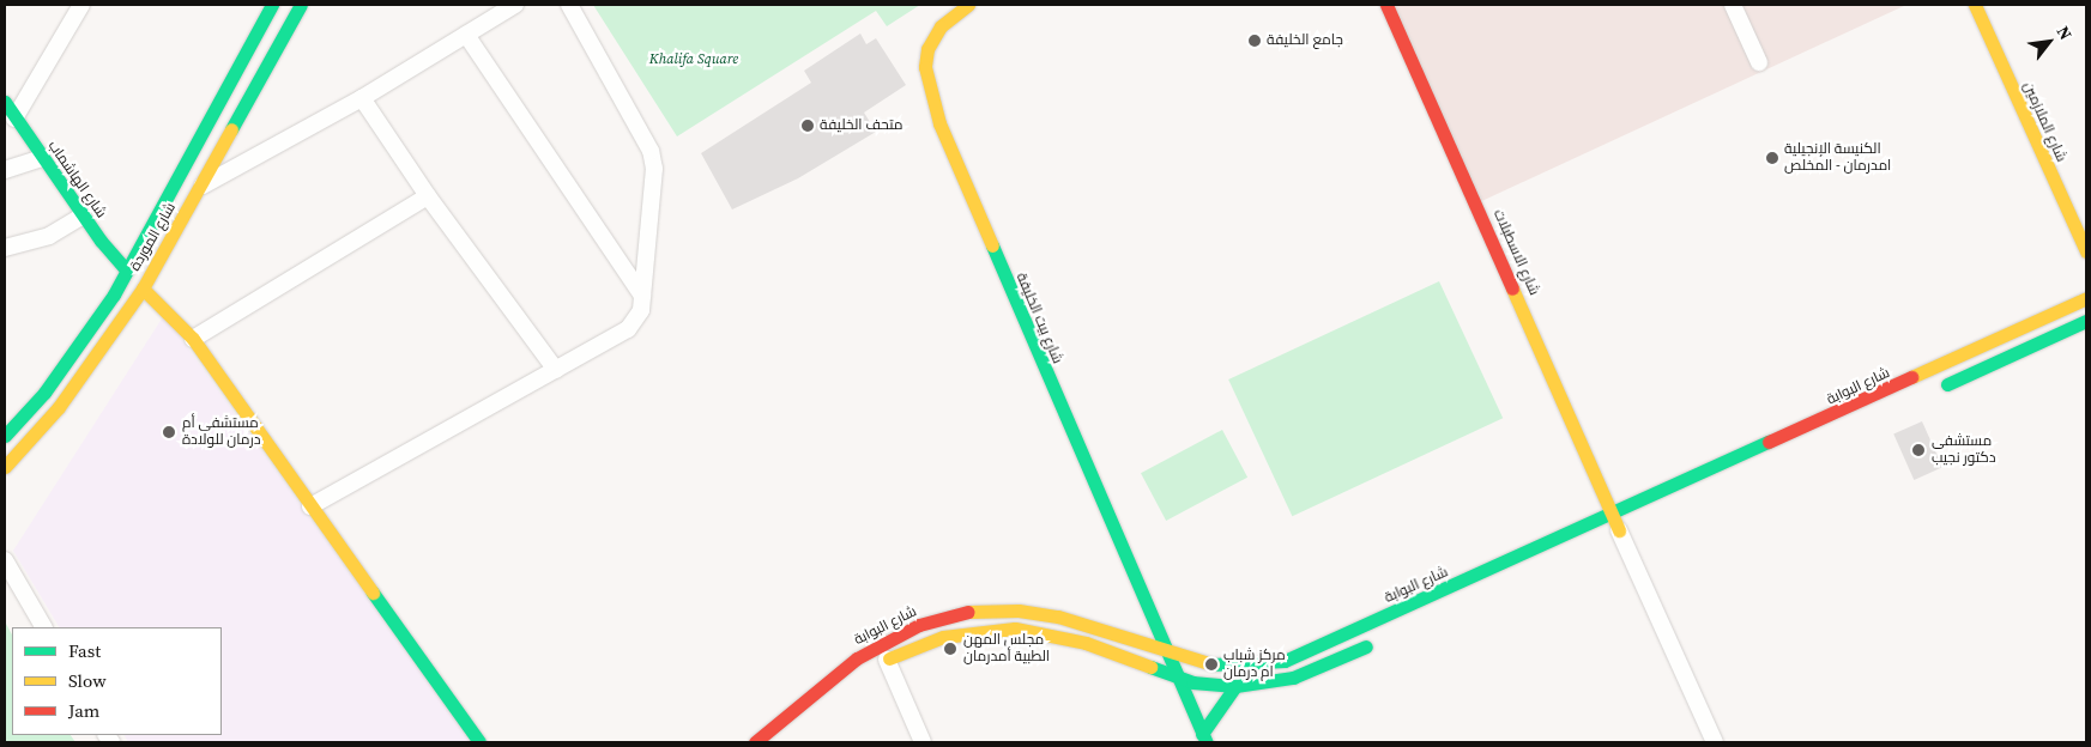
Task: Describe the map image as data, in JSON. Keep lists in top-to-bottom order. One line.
{"streets":{"main road":["شارع الملازمين","شارع الهاشماب","شارع الموردة","شارع الاسطبلات","شارع بيت الخليفة","شارع البوابة"]},"crossings":[["شارع الهاشماب","شارع الموردة"],["شارع الاسطبلات","شارع البوابة"],["شارع بيت الخليفة","شارع البوابة"]],"parks":["Khalifa Square"],"places":["جامع الخليفة","متحف الخليفة","الكنيسة الإنجيلية امدرمان - المخلص","مستشفى أم درمان للولادة","مستشفى دكتور نجيب","مجلس المهن الطبية أمدرمان","مركز شباب ام درمان"],"legend":["Fast","Slow","Jam"],"north":"top right"}
